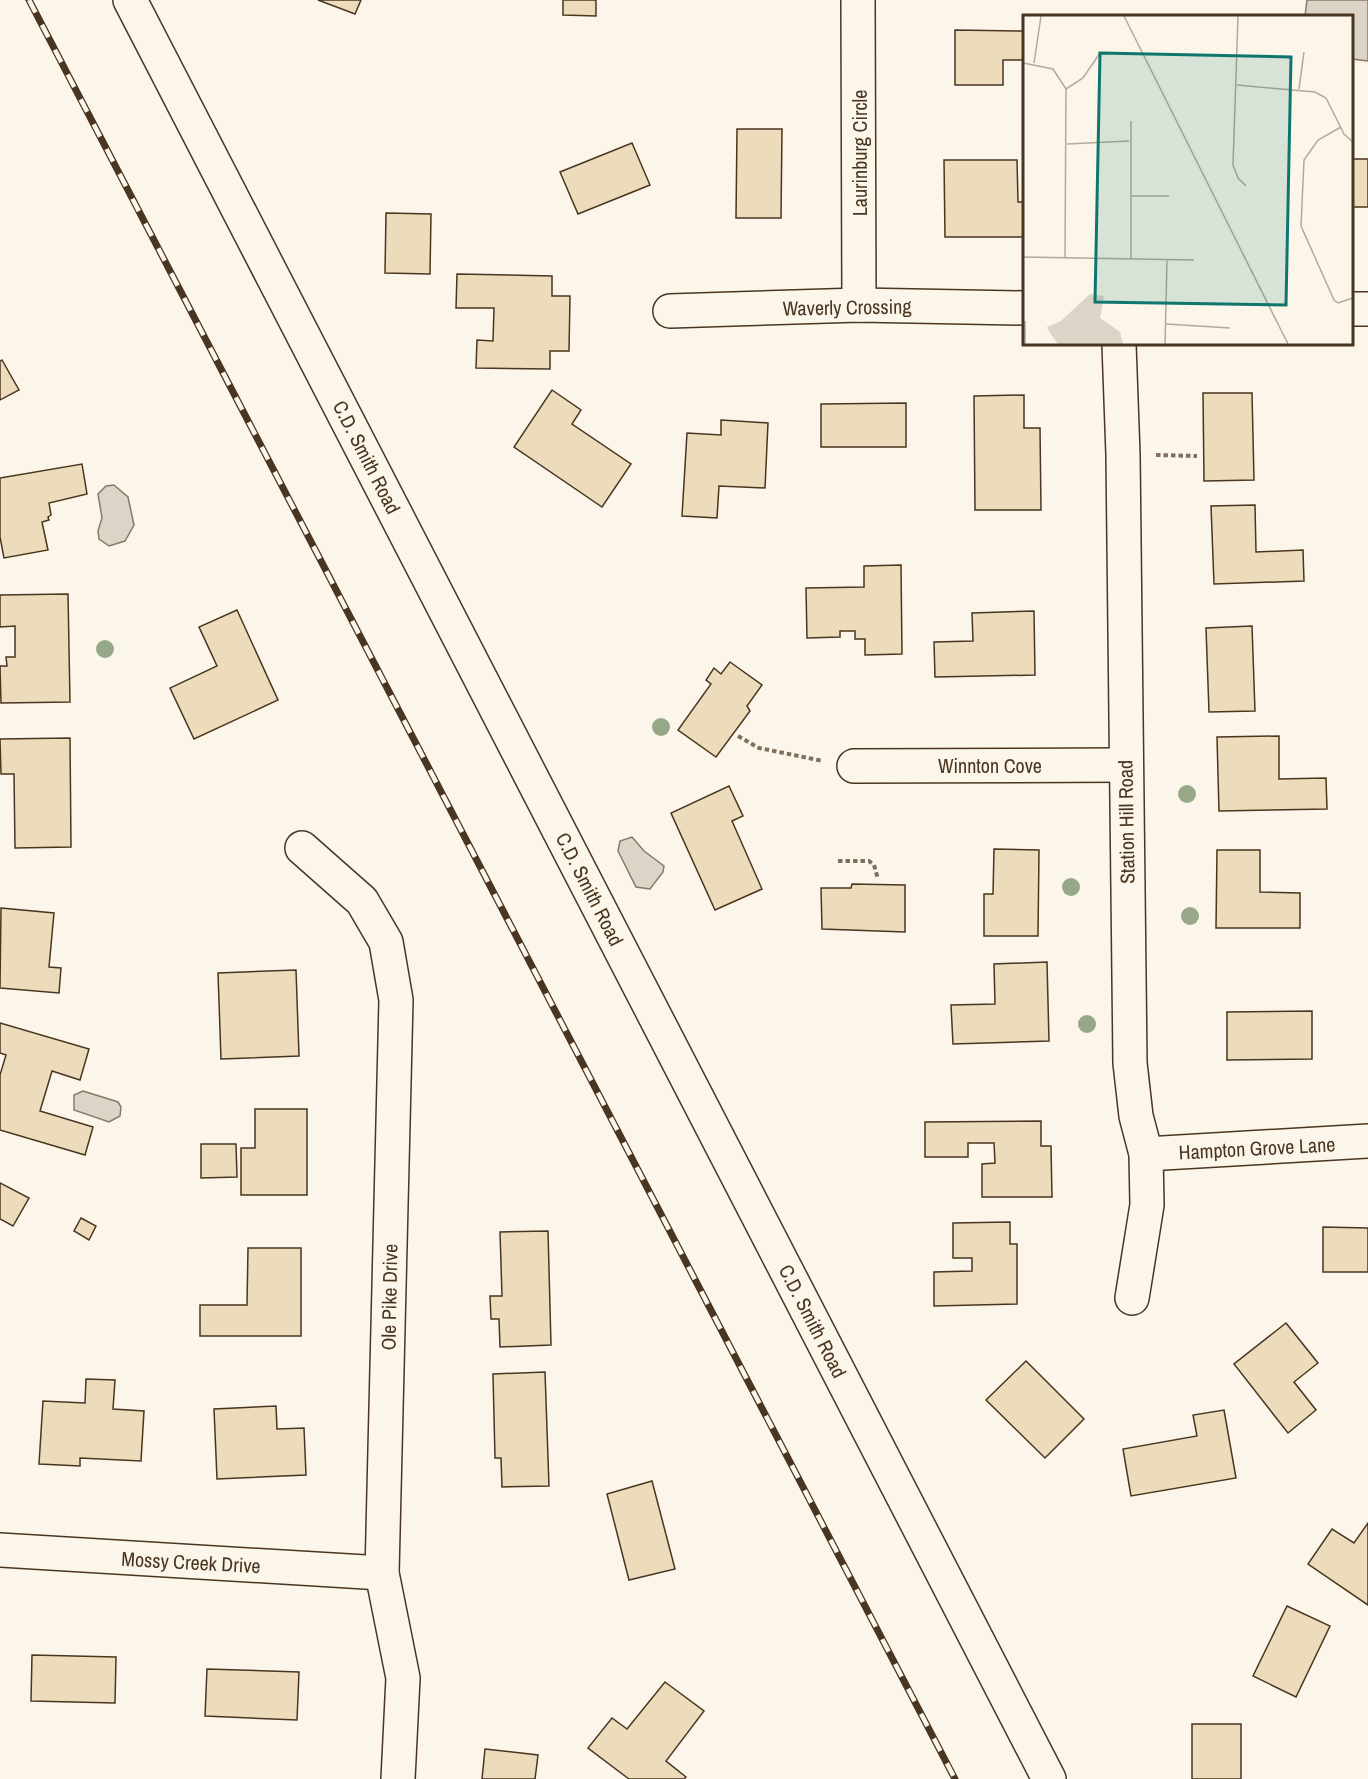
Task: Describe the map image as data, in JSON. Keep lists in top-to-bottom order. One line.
{"streets":{"street":["Laurinburg Circle","Waverly Crossing","C.D. Smith Road","Winnton Cove","Station Hill Road","Hampton Grove Lane","Ole Pike Drive","Mossy Creek Drive"]},"crossings":[["Laurinburg Circle","Waverly Crossing"],["Winnton Cove","Station Hill Road"],["Station Hill Road","Hampton Grove Lane"],["Ole Pike Drive","Mossy Creek Drive"]]}
